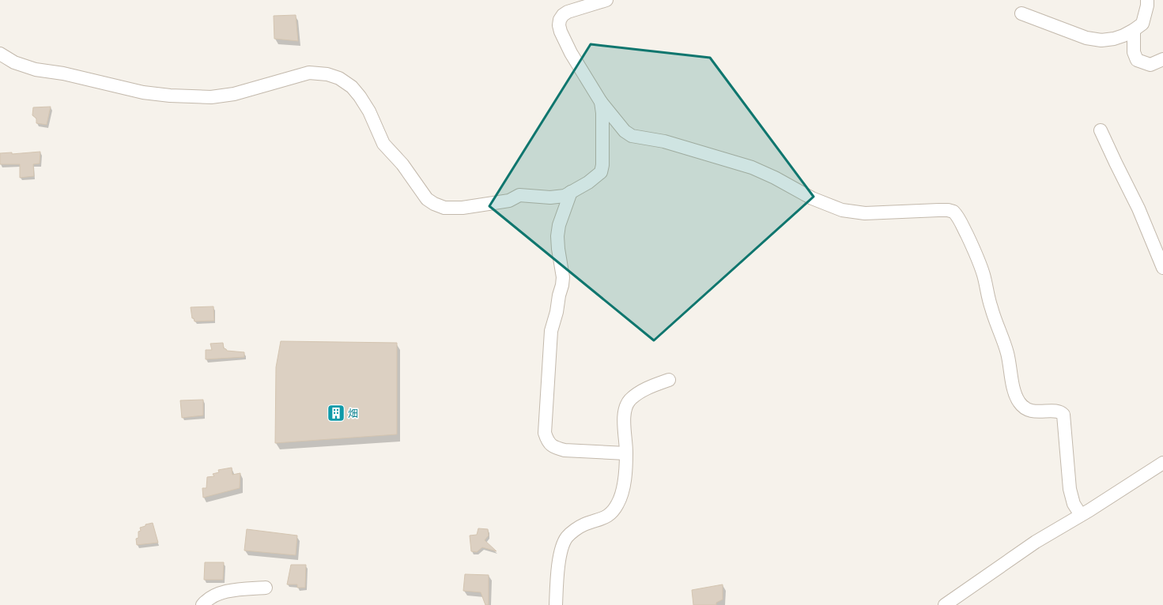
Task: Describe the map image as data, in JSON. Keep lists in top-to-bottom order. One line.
{"places":{"building":["畑"]}}
